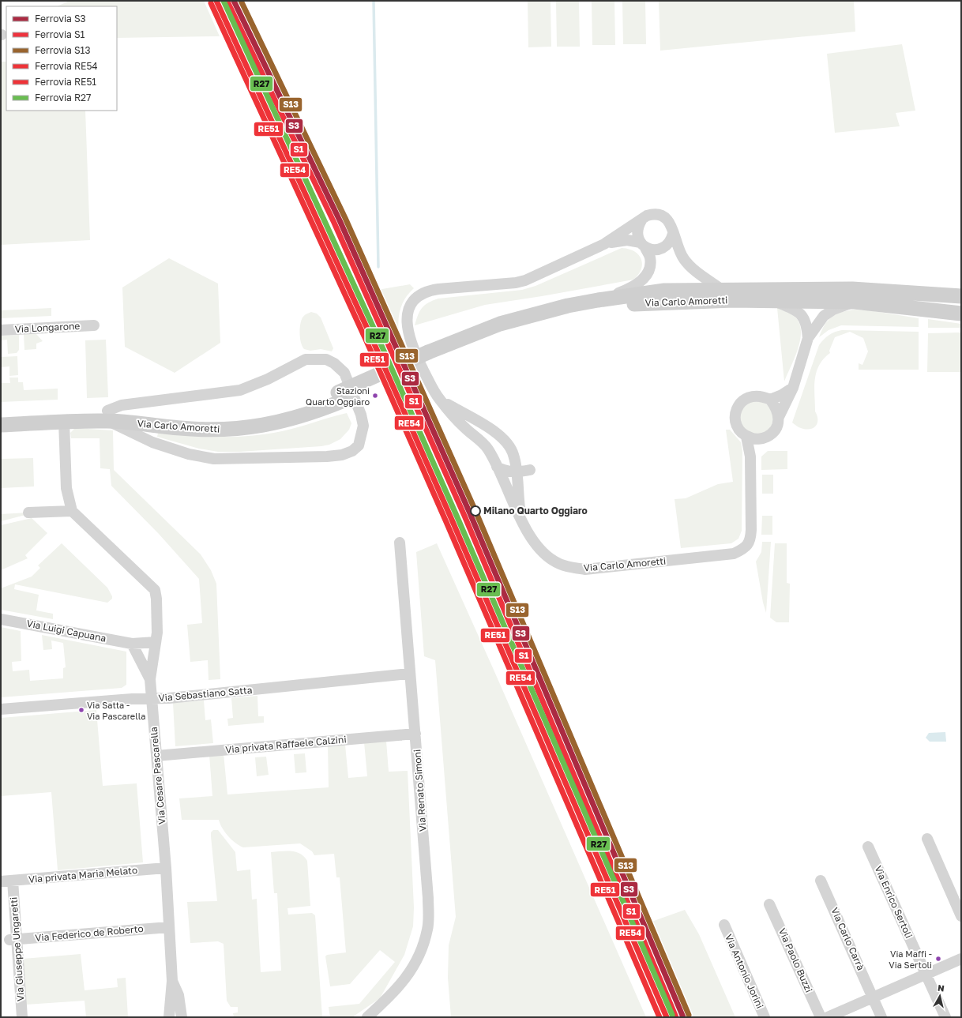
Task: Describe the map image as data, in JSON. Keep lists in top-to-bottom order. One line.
{"streets":{"street":["Via Carlo Amoretti","Via Longarone","Via Luigi Capuana","Via Sebastiano Satta","Via privata Raffaele Calzini","Via Cesare Pascarella","Via Renato Simoni","Via privata Maria Melato","Via Enrico Sertoli","Via Federico de Roberto","Via Carlo Carrà","Via Giuseppe Ungaretti","Via Paolo Buzzi","Via Antonio Jorini"]},"crossings":[["Via Luigi Capuana","Via Cesare Pascarella"],["Via Sebastiano Satta","Via Cesare Pascarella"],["Via Sebastiano Satta","Via Renato Simoni"],["Via privata Raffaele Calzini","Via Cesare Pascarella"],["Via privata Raffaele Calzini","Via Renato Simoni"],["Via Cesare Pascarella","Via privata Maria Melato"],["Via Cesare Pascarella","Via Federico de Roberto"],["Via privata Maria Melato","Via Giuseppe Ungaretti"],["Via Federico de Roberto","Via Giuseppe Ungaretti"]],"places":["Stazioni Quarto Oggiaro","Milano Quarto Oggiaro","Via Satta - Via Pascarella","Via Maffi - Via Sertoli"],"lines":["rail line S3","rail line S13","rail line RE54","rail line R27","rail line S1","rail line RE51"],"legend":["Ferrovia S3","Ferrovia S1","Ferrovia S13","Ferrovia RE54","Ferrovia RE51","Ferrovia R27"],"north":"top"}
